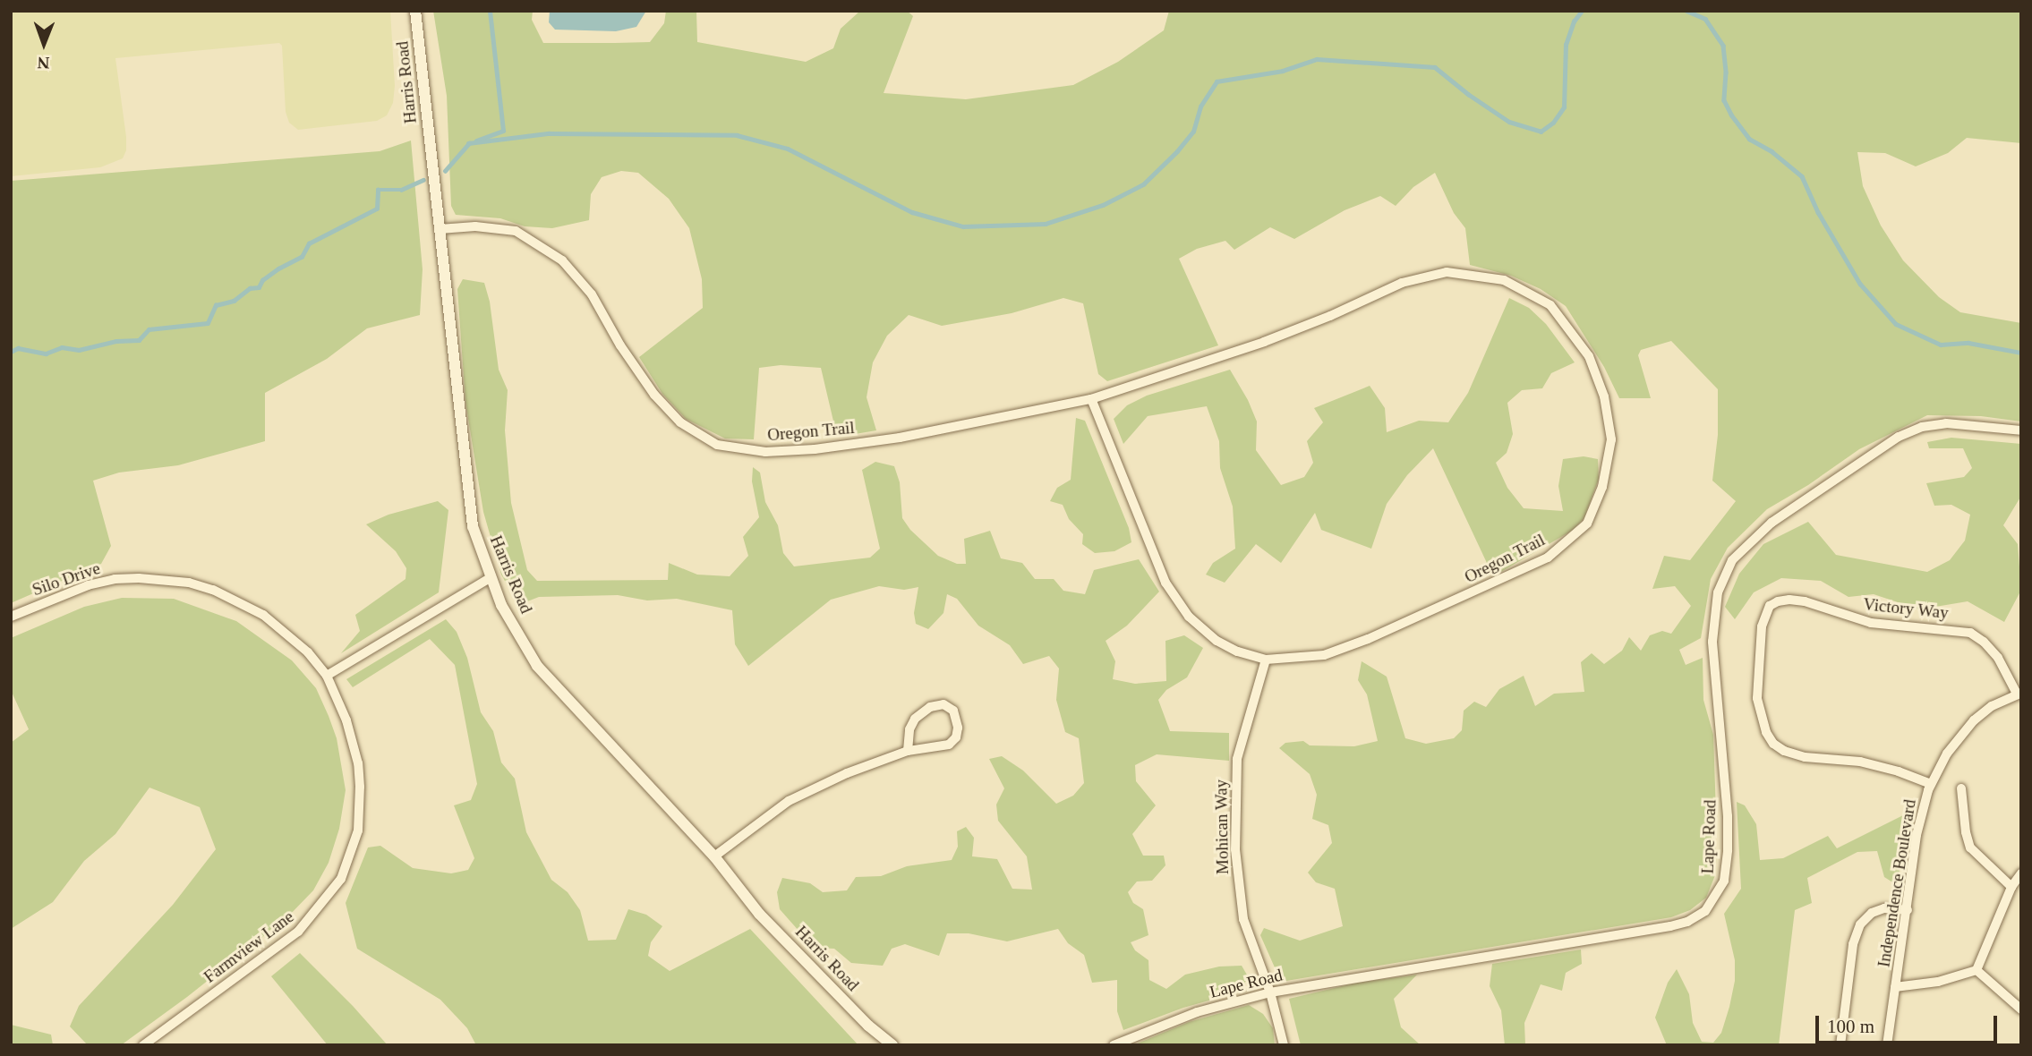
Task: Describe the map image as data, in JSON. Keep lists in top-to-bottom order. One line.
{"streets":{"street":["Harris Road","Oregon Trail","Silo Drive","Victory Way","Mohican Way","Lape Road","Independence Boulevard","Farmview Lane"]},"crossings":[["Harris Road","Oregon Trail"],["Oregon Trail","Mohican Way"],["Silo Drive","Farmview Lane"],["Victory Way","Independence Boulevard"],["Mohican Way","Lape Road"]],"scale_bar":"100 m","north":"bottom"}
